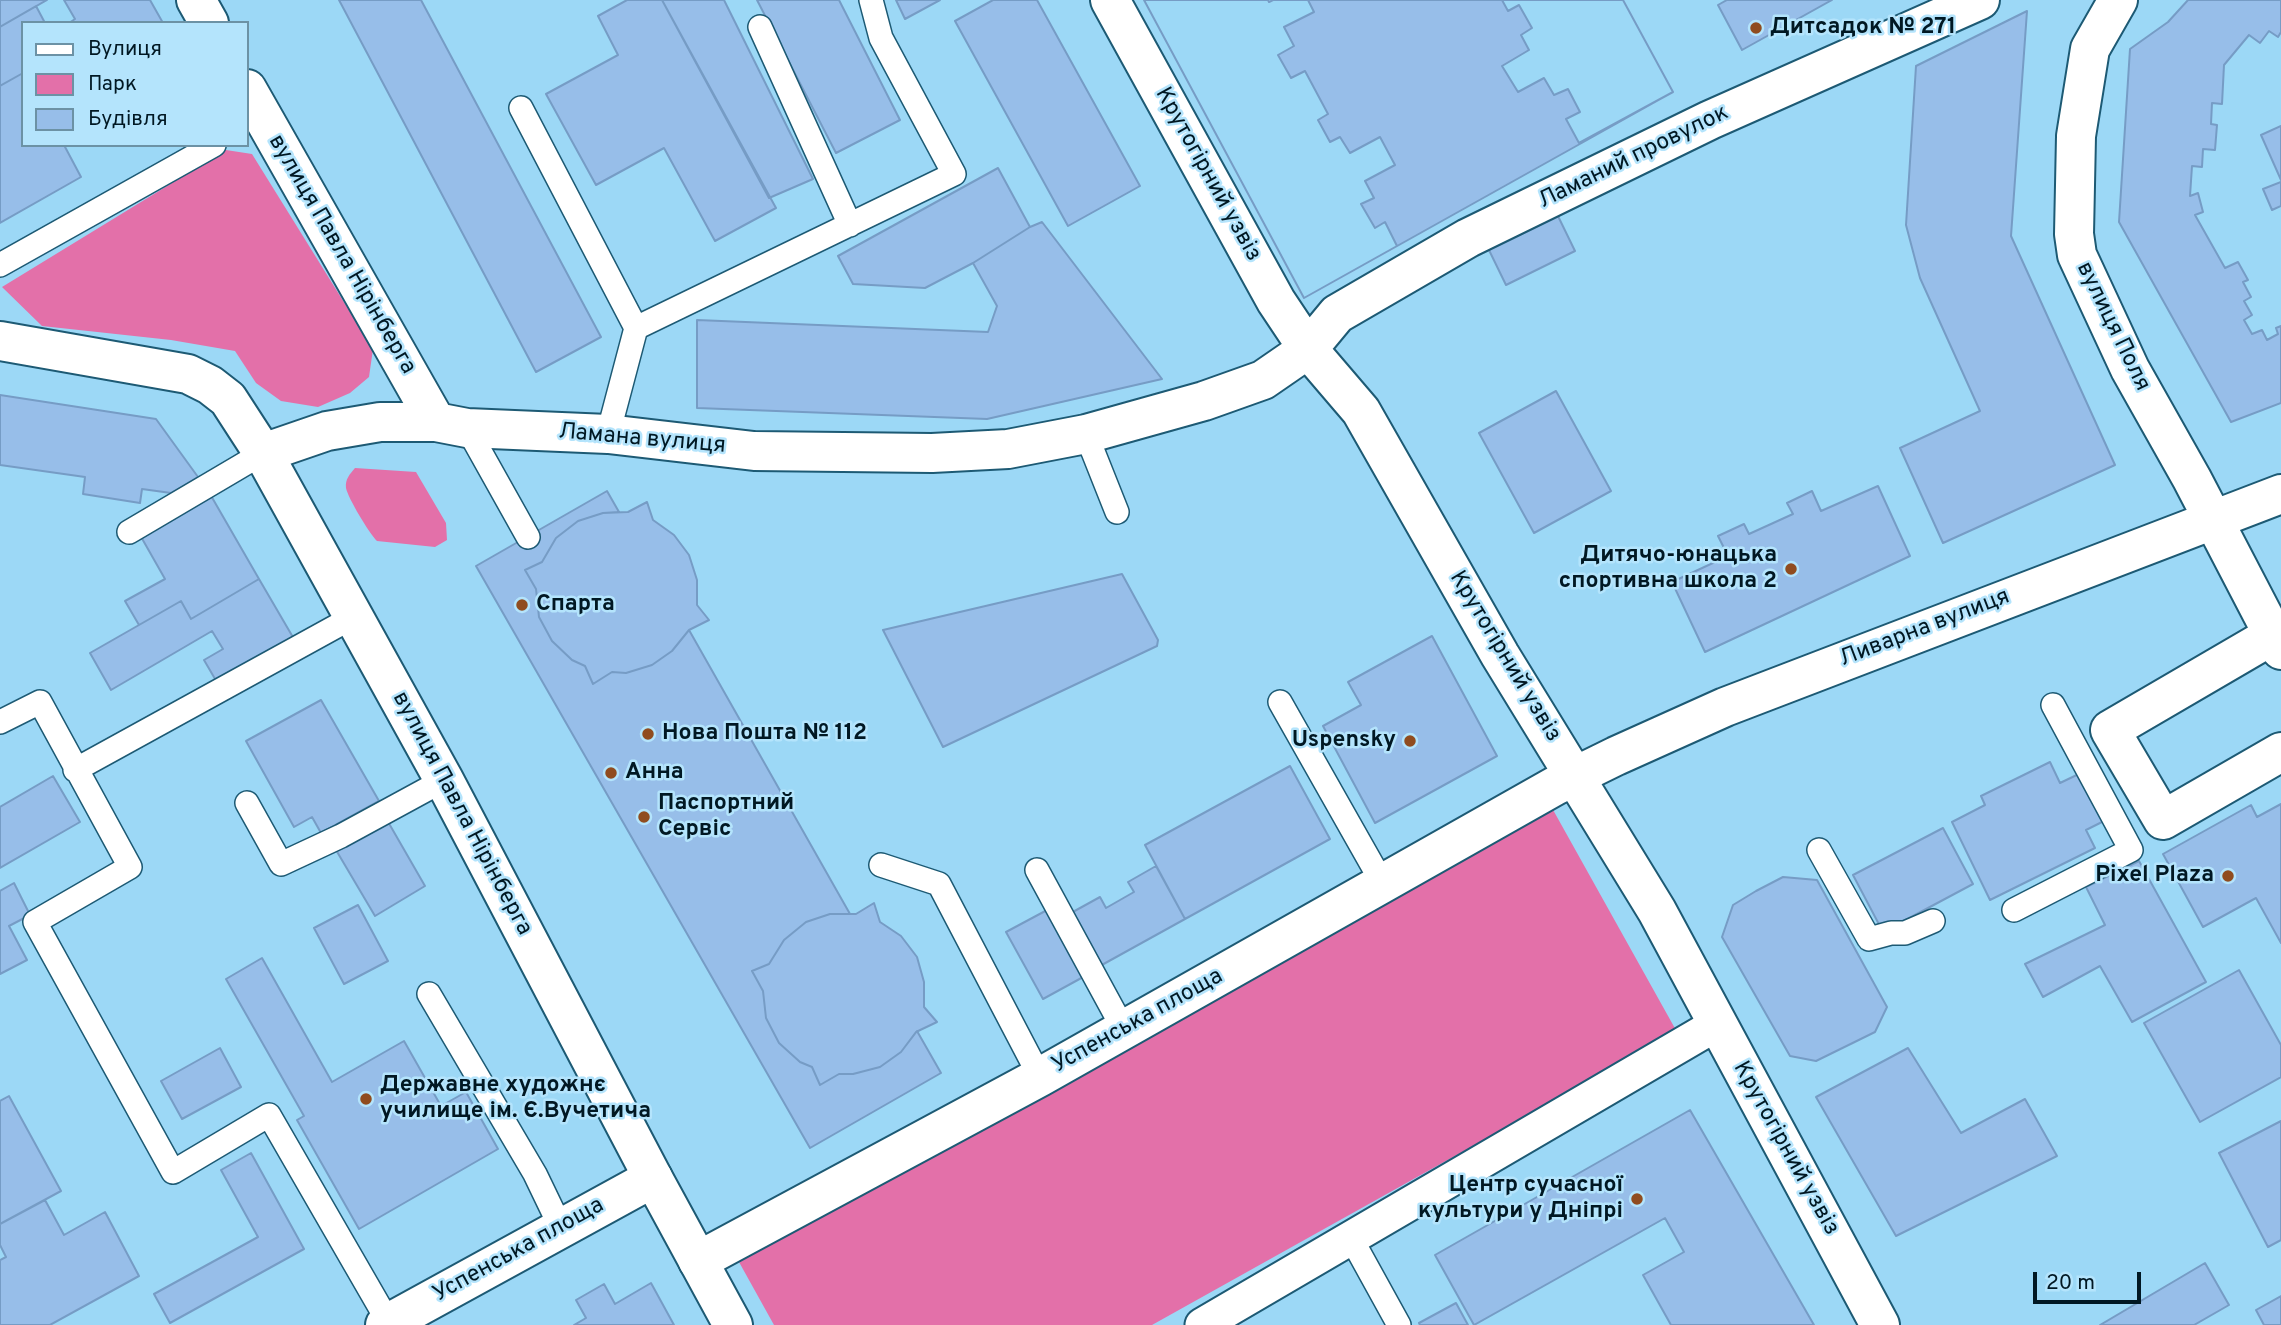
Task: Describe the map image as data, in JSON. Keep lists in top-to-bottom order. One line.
{"streets":{"street":["Ламаний провулок","Крутогірний узвіз","вулиця Павла Нірінберга","вулиця Поля","Ламана вулиця","Ливарна вулиця","Успенська площа"]},"crossings":[["Ламаний провулок","Крутогірний узвіз"],["Ламаний провулок","Ламана вулиця"],["Крутогірний узвіз","Ламана вулиця"],["Крутогірний узвіз","Ливарна вулиця"],["Крутогірний узвіз","Успенська площа"],["вулиця Павла Нірінберга","Ламана вулиця"],["вулиця Павла Нірінберга","Успенська площа"],["вулиця Поля","Ливарна вулиця"],["Ливарна вулиця","Успенська площа"]],"places":["Дитсадок № 271","Дитячо-юнацька спортивна школа 2","Спарта","Нова Пошта № 112","Uspensky","Анна","Паспортний Сервіс","Pixel Plaza","Державне художнє училище ім. Є.Вучетича","Центр сучасної культури у Дніпрі"],"legend":["Вулиця","Парк","Будівля"],"scale_bar":"20 m"}
